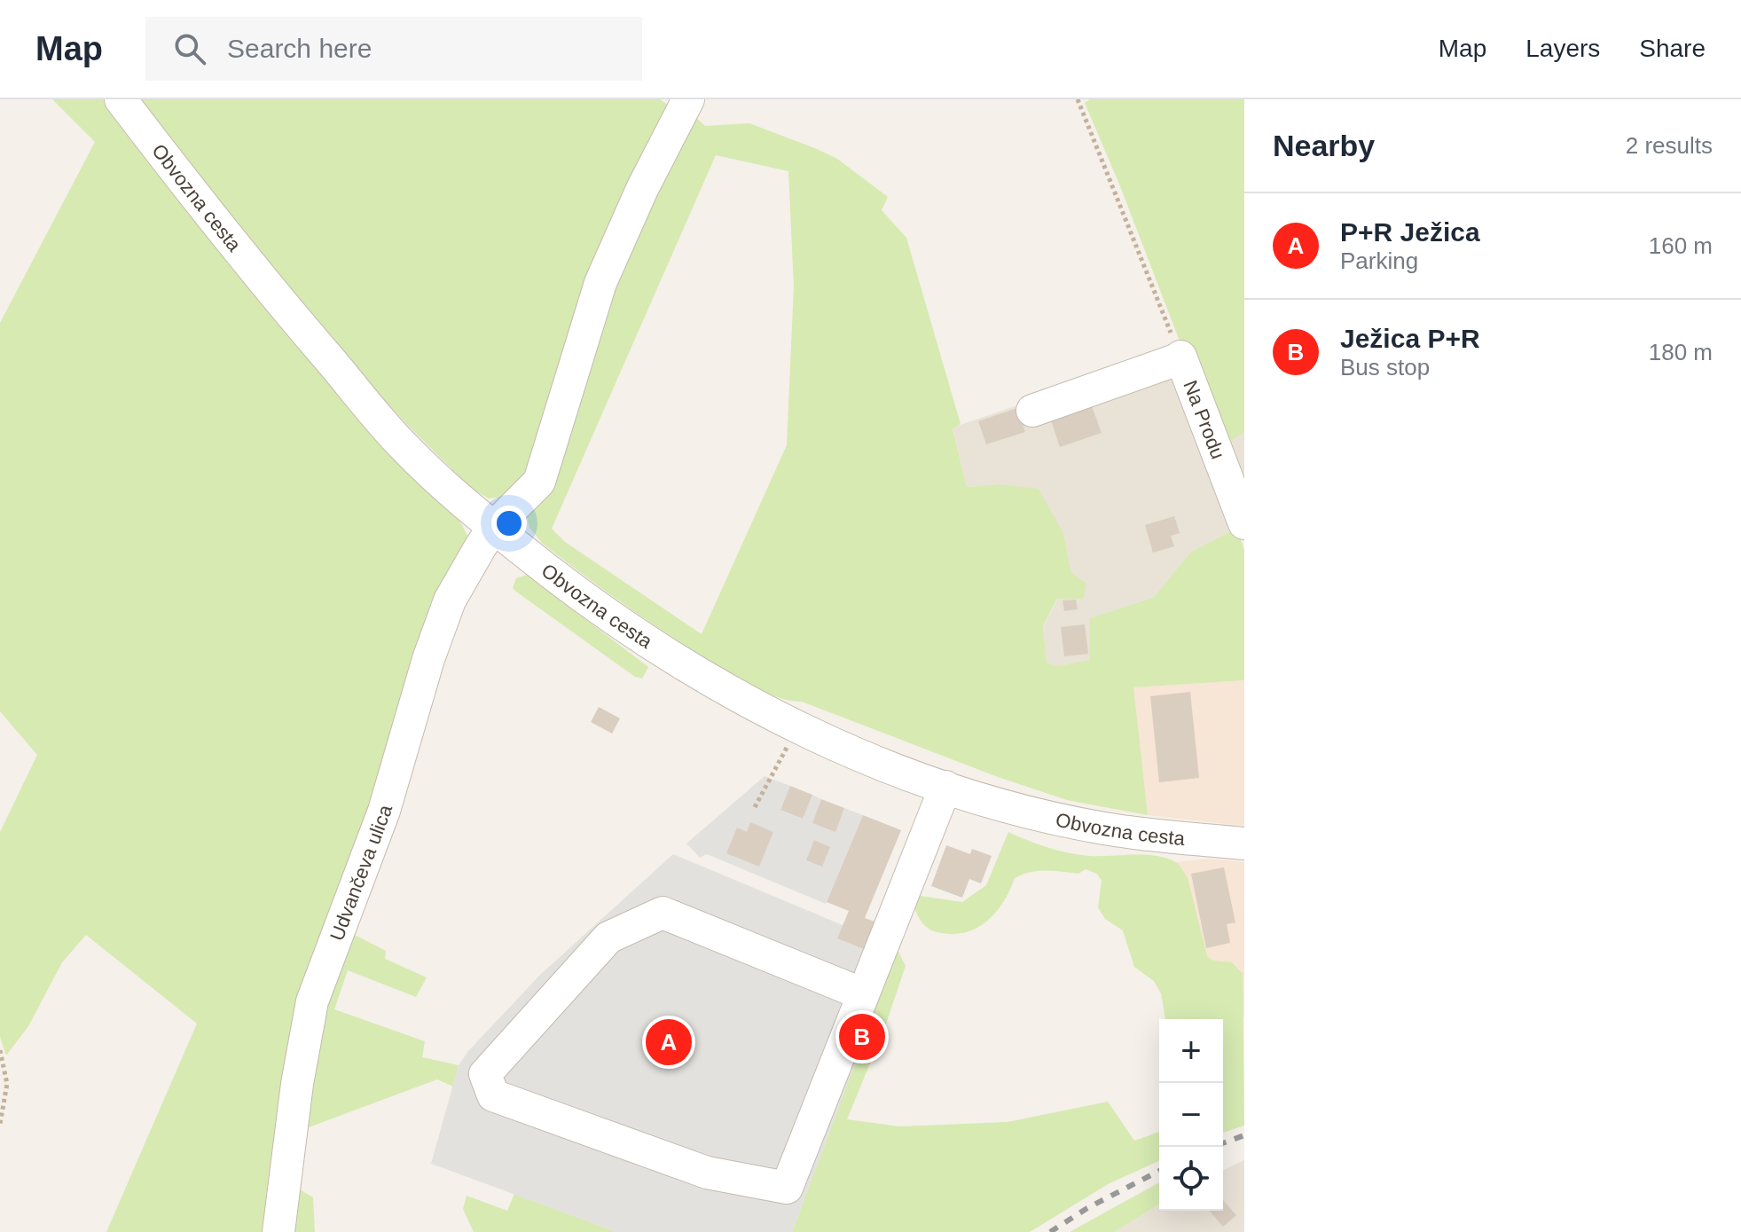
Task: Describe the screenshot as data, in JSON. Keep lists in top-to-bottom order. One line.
{"streets":{"street":["Obvozna cesta","Na Produ","Udvančeva ulica"]},"crossings":[["Obvozna cesta","Udvančeva ulica"]],"page":{"header":"Map","search":"Search here","nav":["Map","Layers","Share"],"heading":["Nearby","2 results"],"list":[{"mark":"A","name":"P+R Ježica","note":"Parking","value":"160 m"},{"mark":"B","name":"Ježica P+R","note":"Bus stop","value":"180 m"}],"pins":["B","A"],"map_buttons":["+","−"]}}
